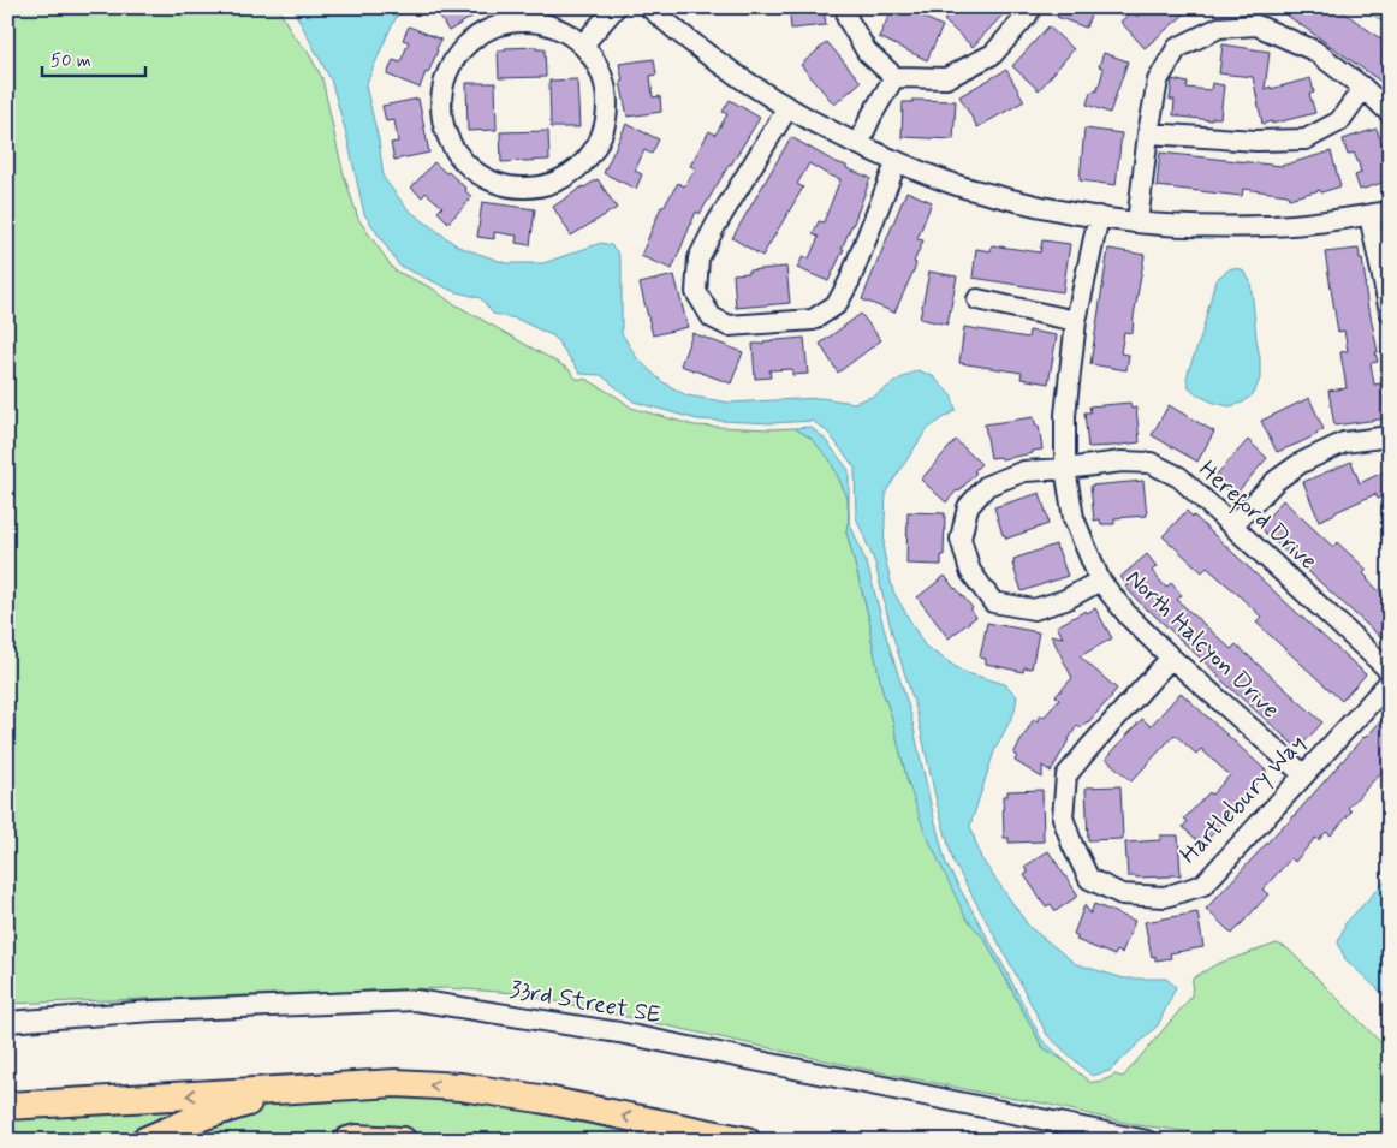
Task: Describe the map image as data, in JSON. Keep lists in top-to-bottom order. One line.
{"streets":{"street":["Hereford Drive","North Halcyon Drive","Hartlebury Way","33rd Street SE"]},"crossings":[["Hereford Drive","North Halcyon Drive"],["North Halcyon Drive","Hartlebury Way"]],"scale_bar":"50 m"}
